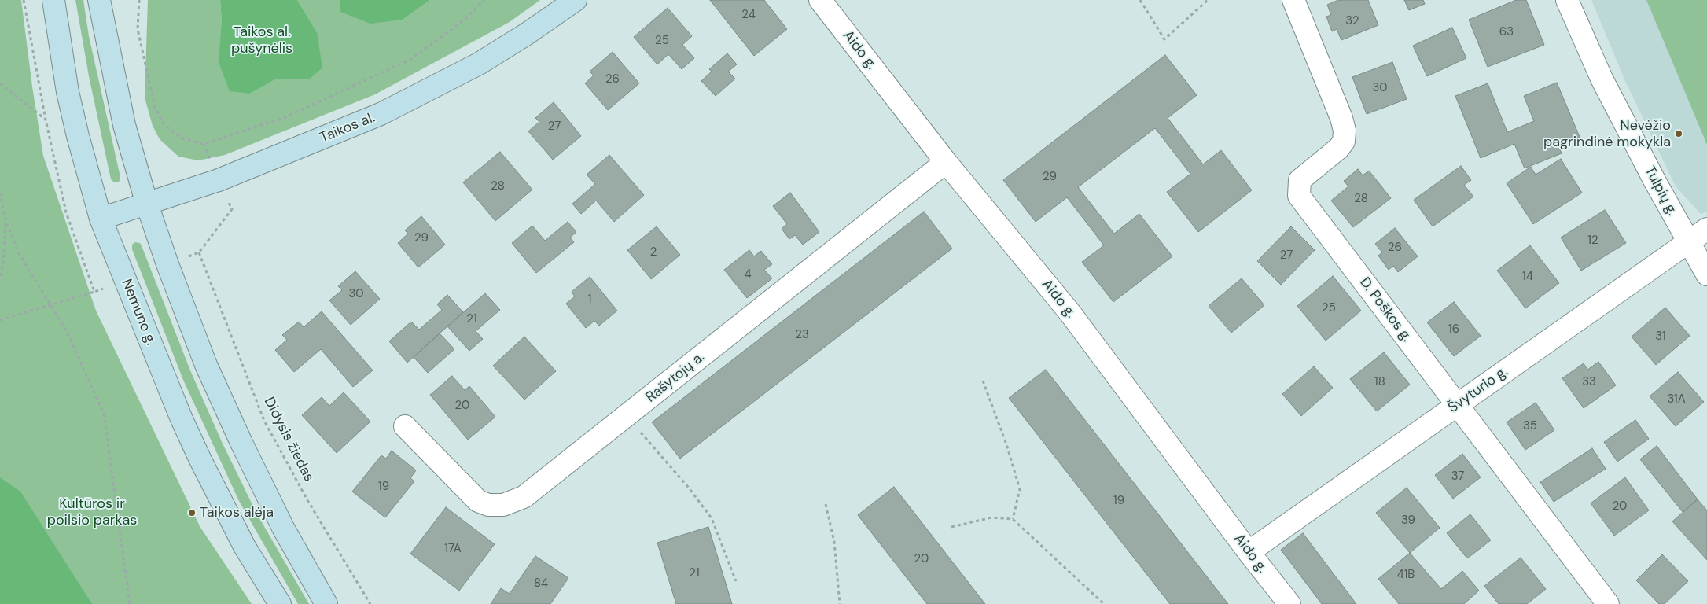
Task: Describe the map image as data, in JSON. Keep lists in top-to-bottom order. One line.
{"streets":{"main road":["Taikos al.","Nemuno g."],"street":["Aido g.","Tulpių g.","D. Poškos g.","Rašytojų a.","Švyturio g."],"path":["Didysis žiedas"]},"crossings":[["Aido g.","Rašytojų a."],["Aido g.","Švyturio g."],["Taikos al.","Nemuno g."],["Taikos al.","Didysis žiedas"],["Tulpių g.","Švyturio g."],["D. Poškos g.","Švyturio g."]],"parks":["Taikos al. pušynėlis","Kultūros ir poilsio parkas"],"places":["Nevėžio pagrindinė mokykla","Taikos alėja"],"house_numbers":["24","32","63","25","26","30","27","29","28","28","29","12","26","2","27","4","14","30","1","25","21","16","23","31","18","33","31A","20","35","37","19","19","20","39","17A","20","21","41B","84"]}
